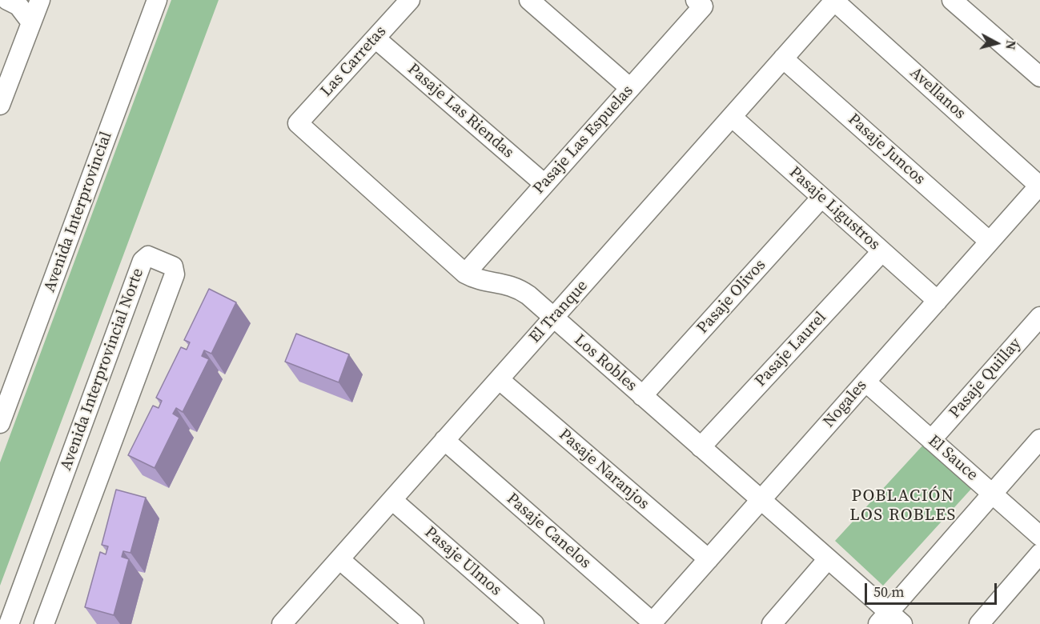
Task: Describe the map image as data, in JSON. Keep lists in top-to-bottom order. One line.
{"streets":{"street":["Las Carretas","Avellanos","Pasaje Las Riendas","Pasaje Las Espuelas","Pasaje Juncos","Pasaje Ligustros","Avenida Interprovincial","Pasaje Olivos","El Tranque","Pasaje Laurel","Los Robles","Avenida Interprovincial Norte","Pasaje Quillay","Nogales","El Sauce","Pasaje Naranjos","Pasaje Canelos","Pasaje Ulmos"]},"crossings":[["Las Carretas","Pasaje Las Riendas"],["Las Carretas","Los Robles"],["Avellanos","El Tranque"],["Avellanos","Nogales"],["Pasaje Las Riendas","Pasaje Las Espuelas"],["Pasaje Las Espuelas","Los Robles"],["Pasaje Juncos","El Tranque"],["Pasaje Juncos","Nogales"],["Pasaje Ligustros","Pasaje Olivos"],["Pasaje Ligustros","El Tranque"],["Pasaje Ligustros","Pasaje Laurel"],["Pasaje Ligustros","Nogales"],["Pasaje Olivos","Los Robles"],["El Tranque","Los Robles"],["El Tranque","Pasaje Naranjos"],["El Tranque","Pasaje Canelos"],["El Tranque","Pasaje Ulmos"],["Pasaje Laurel","Los Robles"],["Los Robles","Nogales"],["Pasaje Quillay","El Sauce"],["Nogales","El Sauce"],["Nogales","Pasaje Naranjos"],["Nogales","Pasaje Canelos"]],"districts":["POBLACIÓN LOS ROBLES"],"scale_bar":"50 m","north":"right"}
